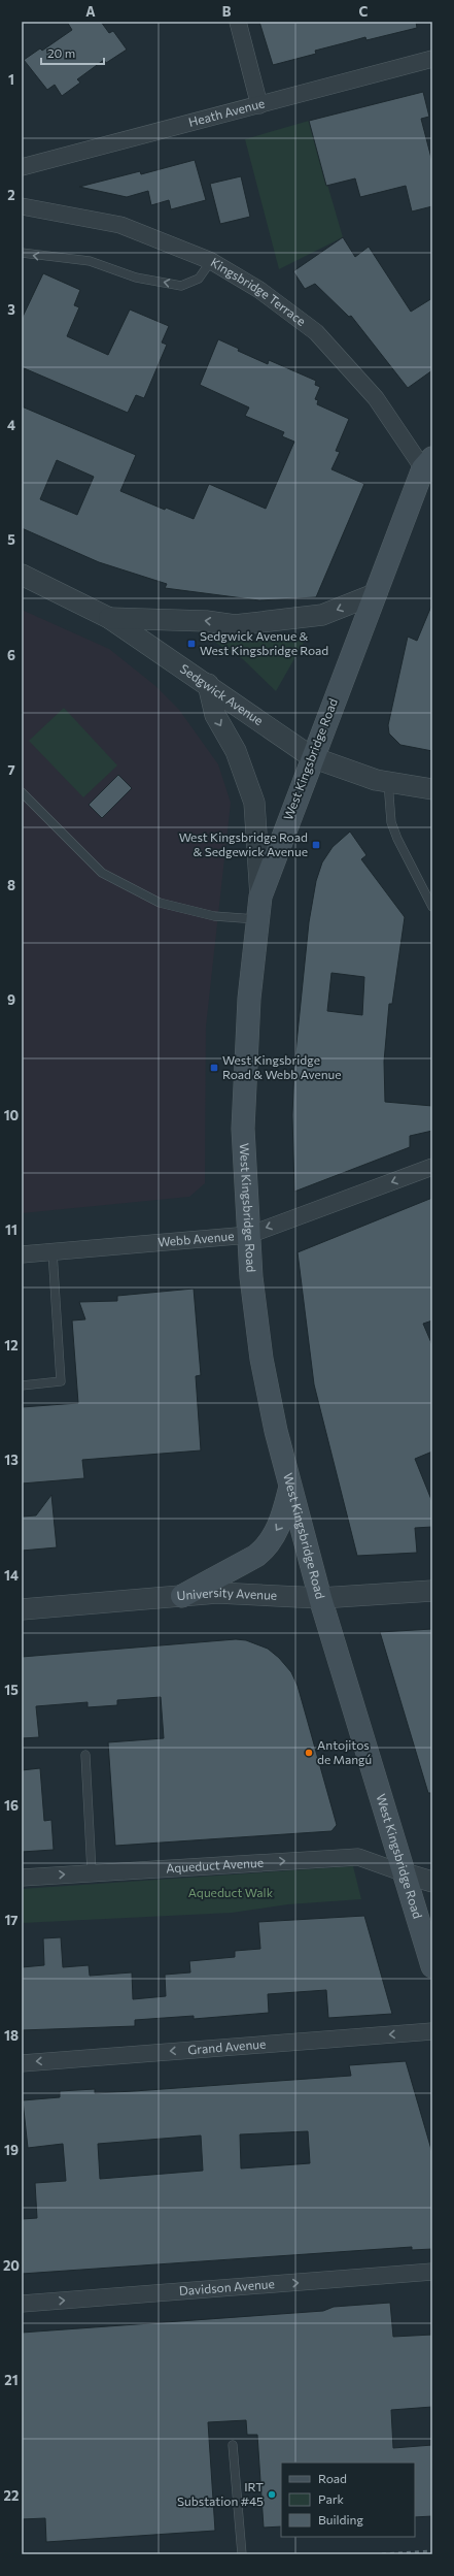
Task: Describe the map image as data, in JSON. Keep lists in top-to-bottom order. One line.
{"streets":{"main road":["West Kingsbridge Road"],"street":["Heath Avenue","Kingsbridge Terrace","Sedgwick Avenue","Webb Avenue","University Avenue","Aqueduct Avenue","Grand Avenue","Davidson Avenue"]},"crossings":[["Kingsbridge Terrace","West Kingsbridge Road"],["Sedgwick Avenue","West Kingsbridge Road"],["West Kingsbridge Road","Webb Avenue"],["West Kingsbridge Road","University Avenue"],["West Kingsbridge Road","Aqueduct Avenue"]],"one_way":["Webb Avenue","Aqueduct Avenue","Grand Avenue","Davidson Avenue"],"parks":["Aqueduct Walk"],"places":{"transit":["Sedgwick Avenue & West Kingsbridge Road","West Kingsbridge Road & Sedgewick Avenue","West Kingsbridge Road & Webb Avenue"],"other":["Antojitos de Mangú","IRT Substation #45"]},"legend":["Road","Park","Building"],"scale_bar":"20 m","grid":{"columns":["A","B","C"],"rows":["1","2","3","4","5","6","7","8","9","10","11","12","13","14","15","16","17","18","19","20","21","22"]}}
